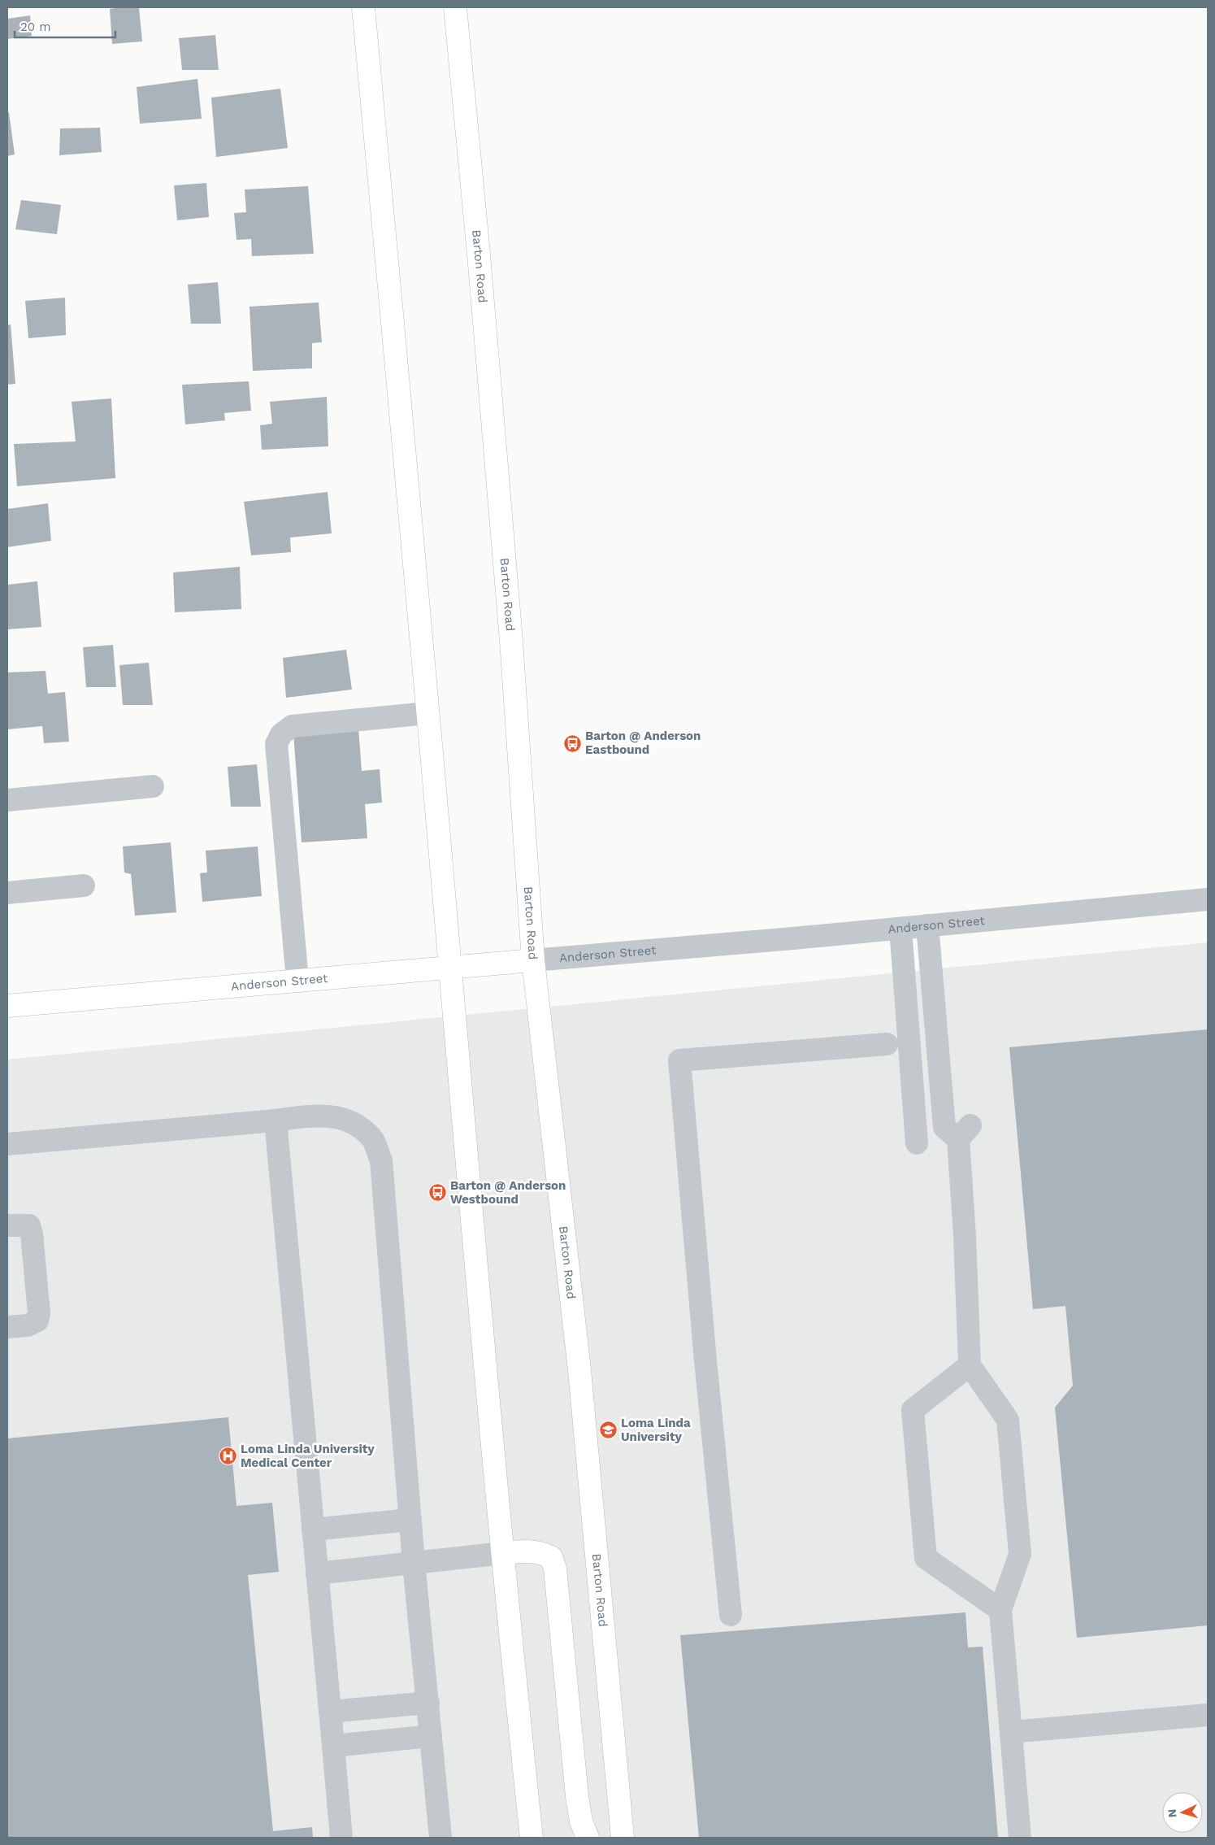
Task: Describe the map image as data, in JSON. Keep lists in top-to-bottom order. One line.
{"streets":{"main road":["Barton Road","Anderson Street"]},"crossings":[["Barton Road","Anderson Street"]],"places":{"bus stop":["Barton @ Anderson Eastbound","Barton @ Anderson Westbound"],"school or university":["Loma Linda University"],"hospital":["Loma Linda University Medical Center"]},"scale_bar":"20 m","north":"left"}
